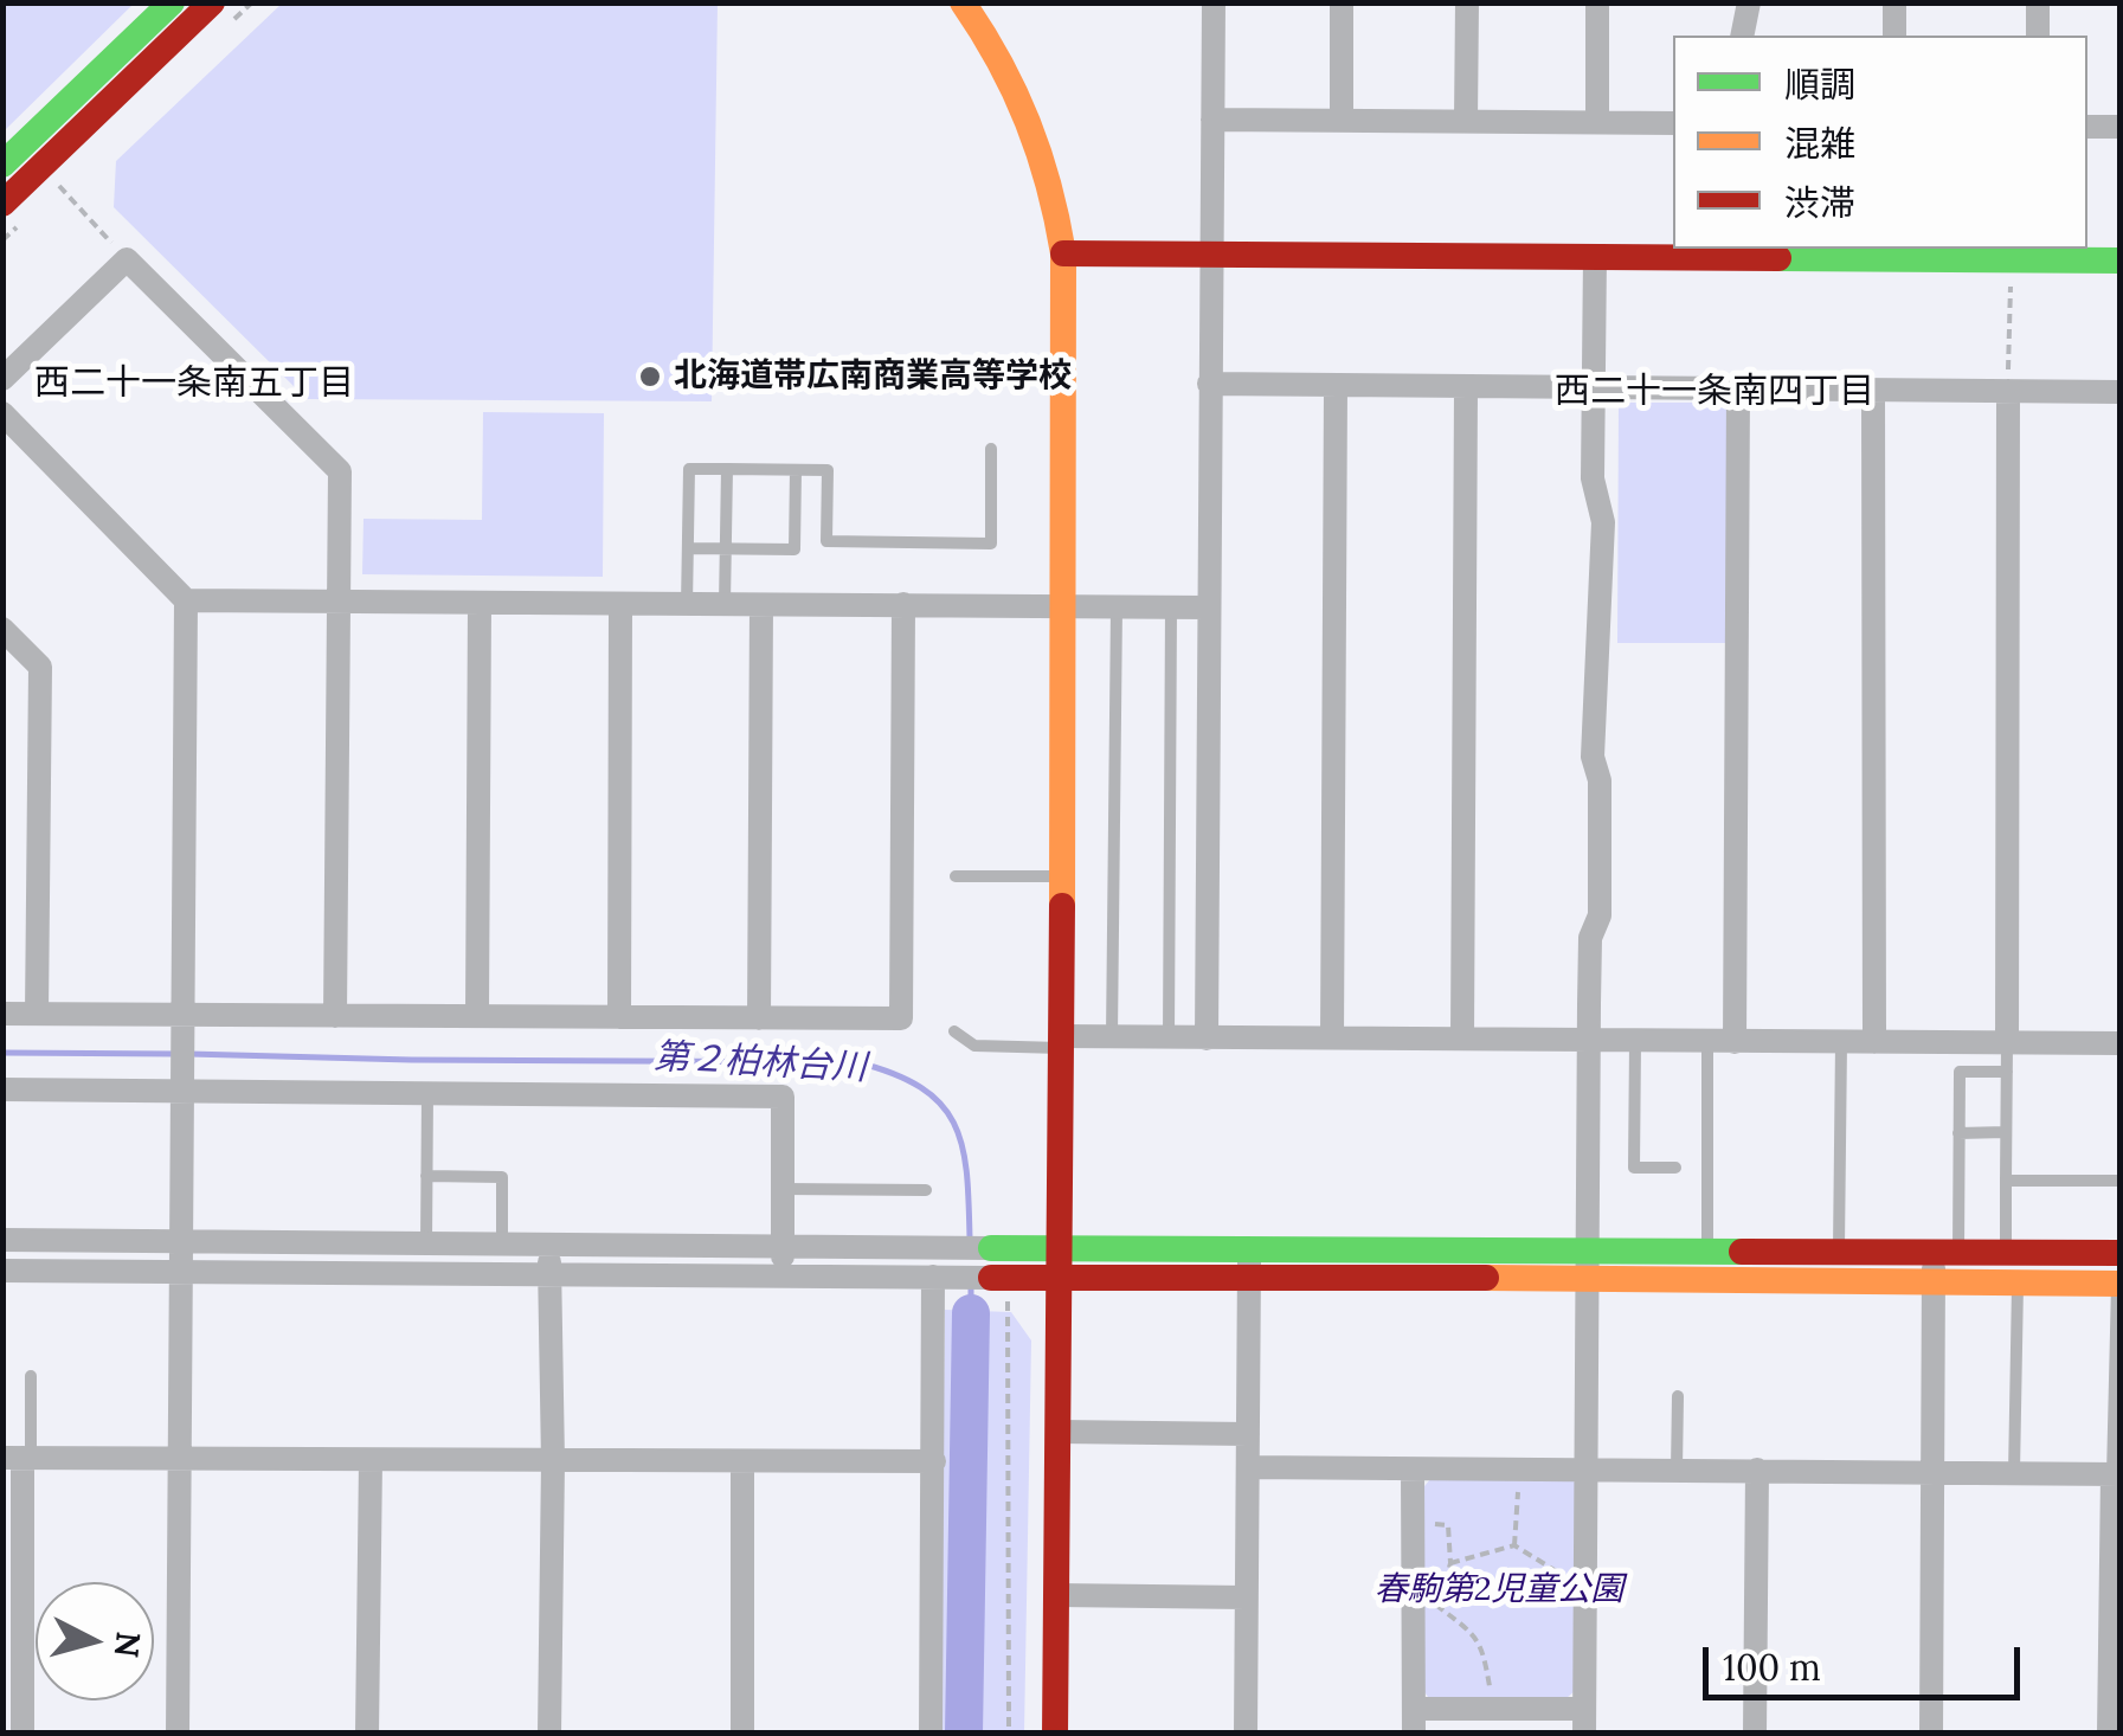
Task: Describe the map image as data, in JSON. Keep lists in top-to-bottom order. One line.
{"districts":["西二十一条南五丁目","西二十一条南四丁目"],"water":["第２柏林台川"],"parks":["春駒第2児童公園"],"places":["北海道帯広南商業高等学校"],"legend":["順調","混雑","渋滞"],"scale_bar":"100 m","north":"right"}
